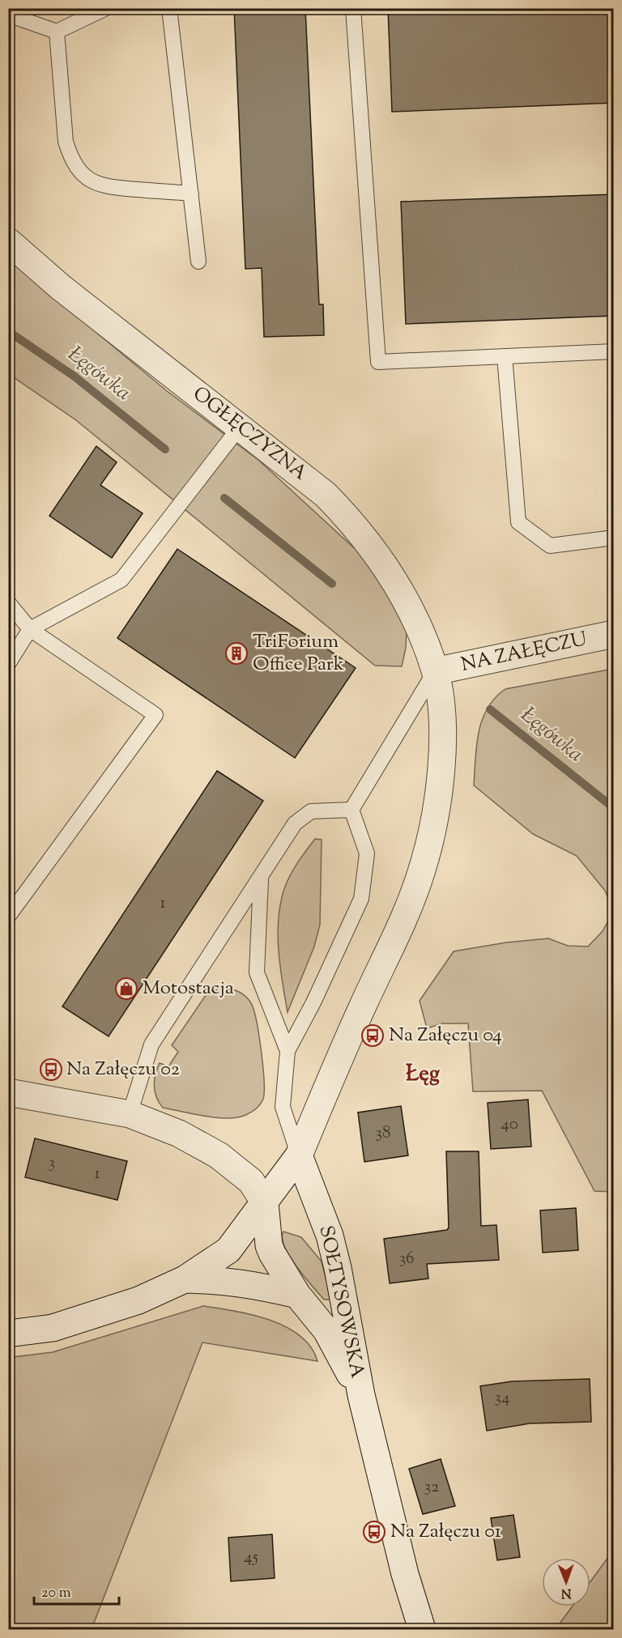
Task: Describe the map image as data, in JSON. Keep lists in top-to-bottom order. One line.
{"streets":{"street":["OGŁĘCZYZNA","NA ZAŁĘCZU","SOŁTYSOWSKA"]},"crossings":[["OGŁĘCZYZNA","NA ZAŁĘCZU"],["OGŁĘCZYZNA","SOŁTYSOWSKA"]],"districts":["Łęg"],"water":["Łęgówka"],"places":{"building":["TriForium Office Park"],"shop":["Motostacja"],"bus stop":["Na Załęczu 04","Na Załęczu 02","Na Załęczu 01"]},"house_numbers":["1","40","38","3","1","36","34","32","45"],"scale_bar":"20 m","north":"bottom"}
